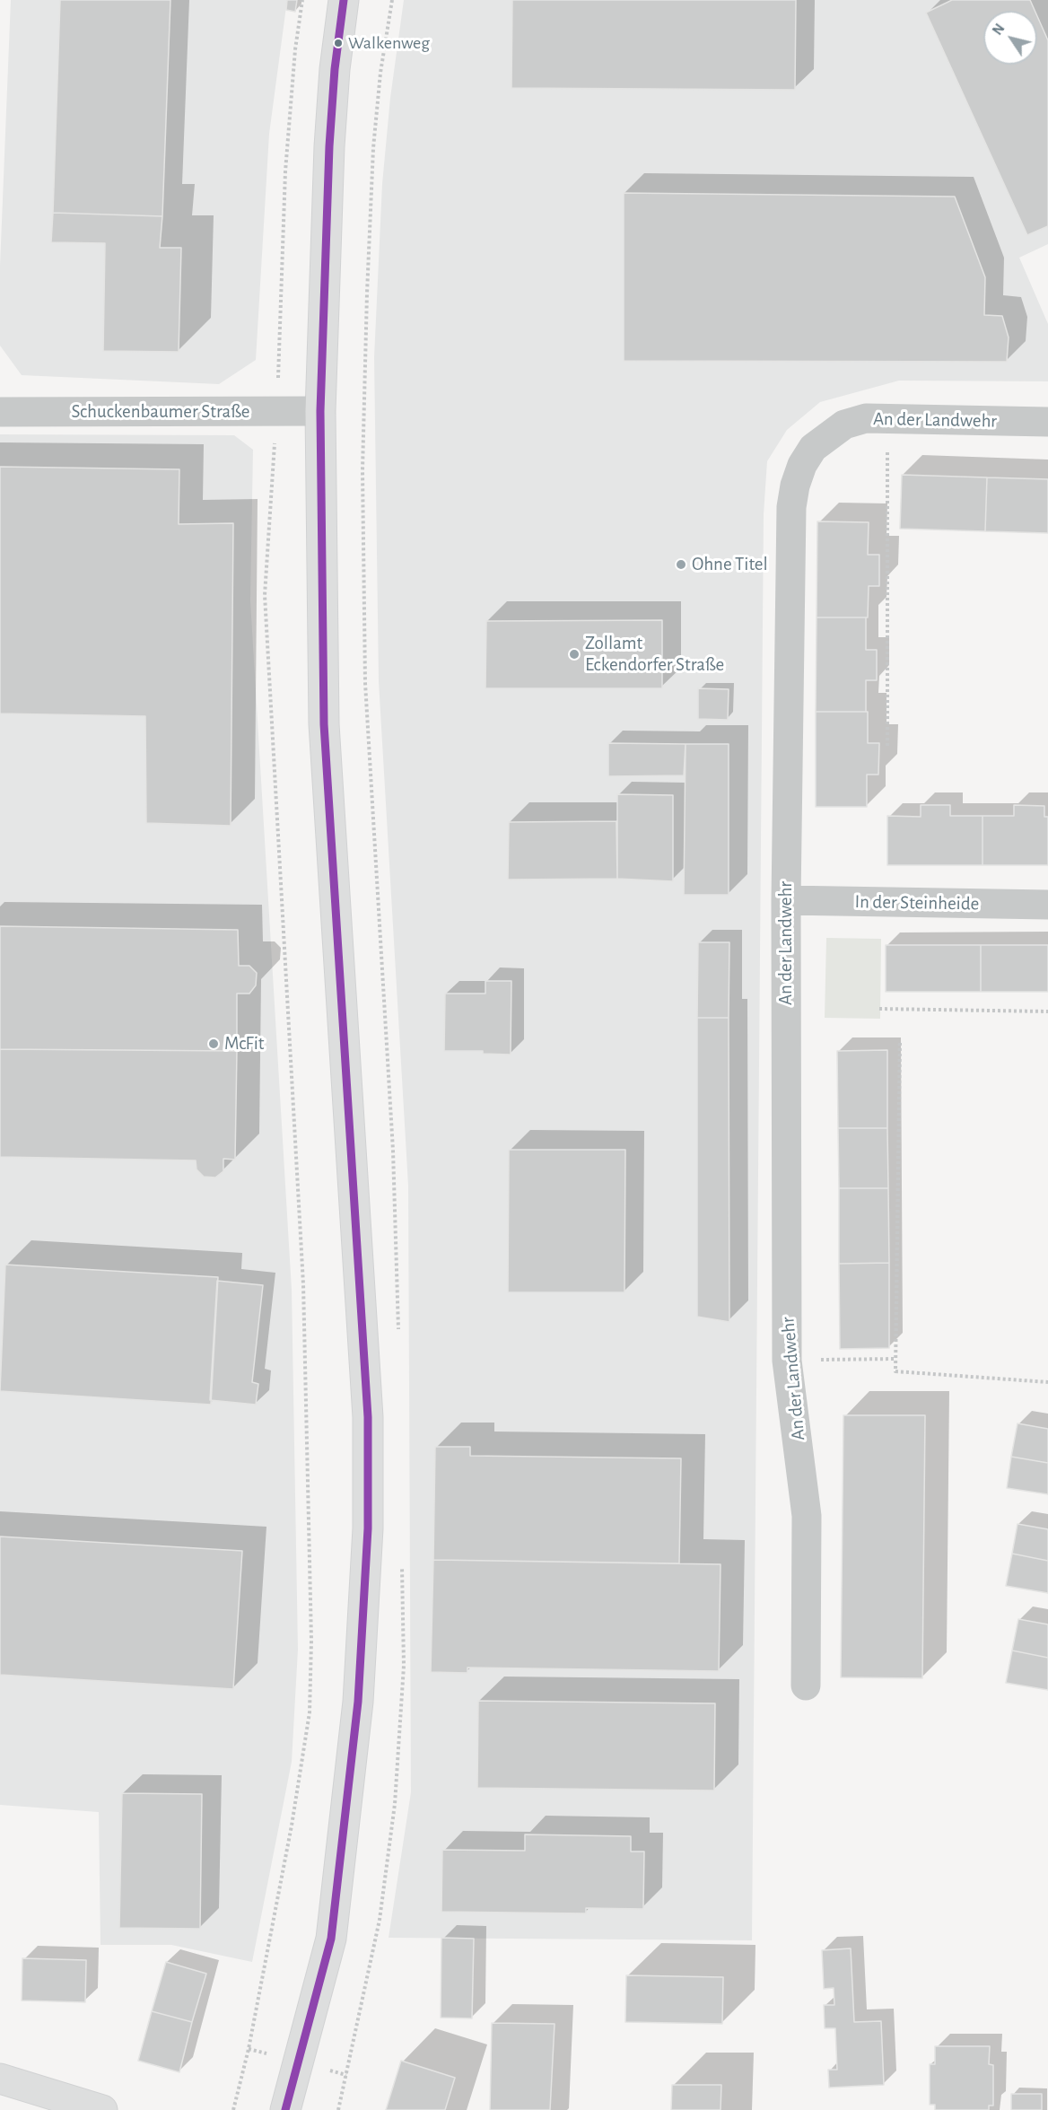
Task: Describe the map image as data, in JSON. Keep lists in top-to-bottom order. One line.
{"streets":{"street":["Schuckenbaumer Straße","An der Landwehr","In der Steinheide"]},"crossings":[["An der Landwehr","In der Steinheide"]],"places":["Walkenweg","Ohne Titel","Zollamt Eckendorfer Straße","McFit"],"north":"top left"}
